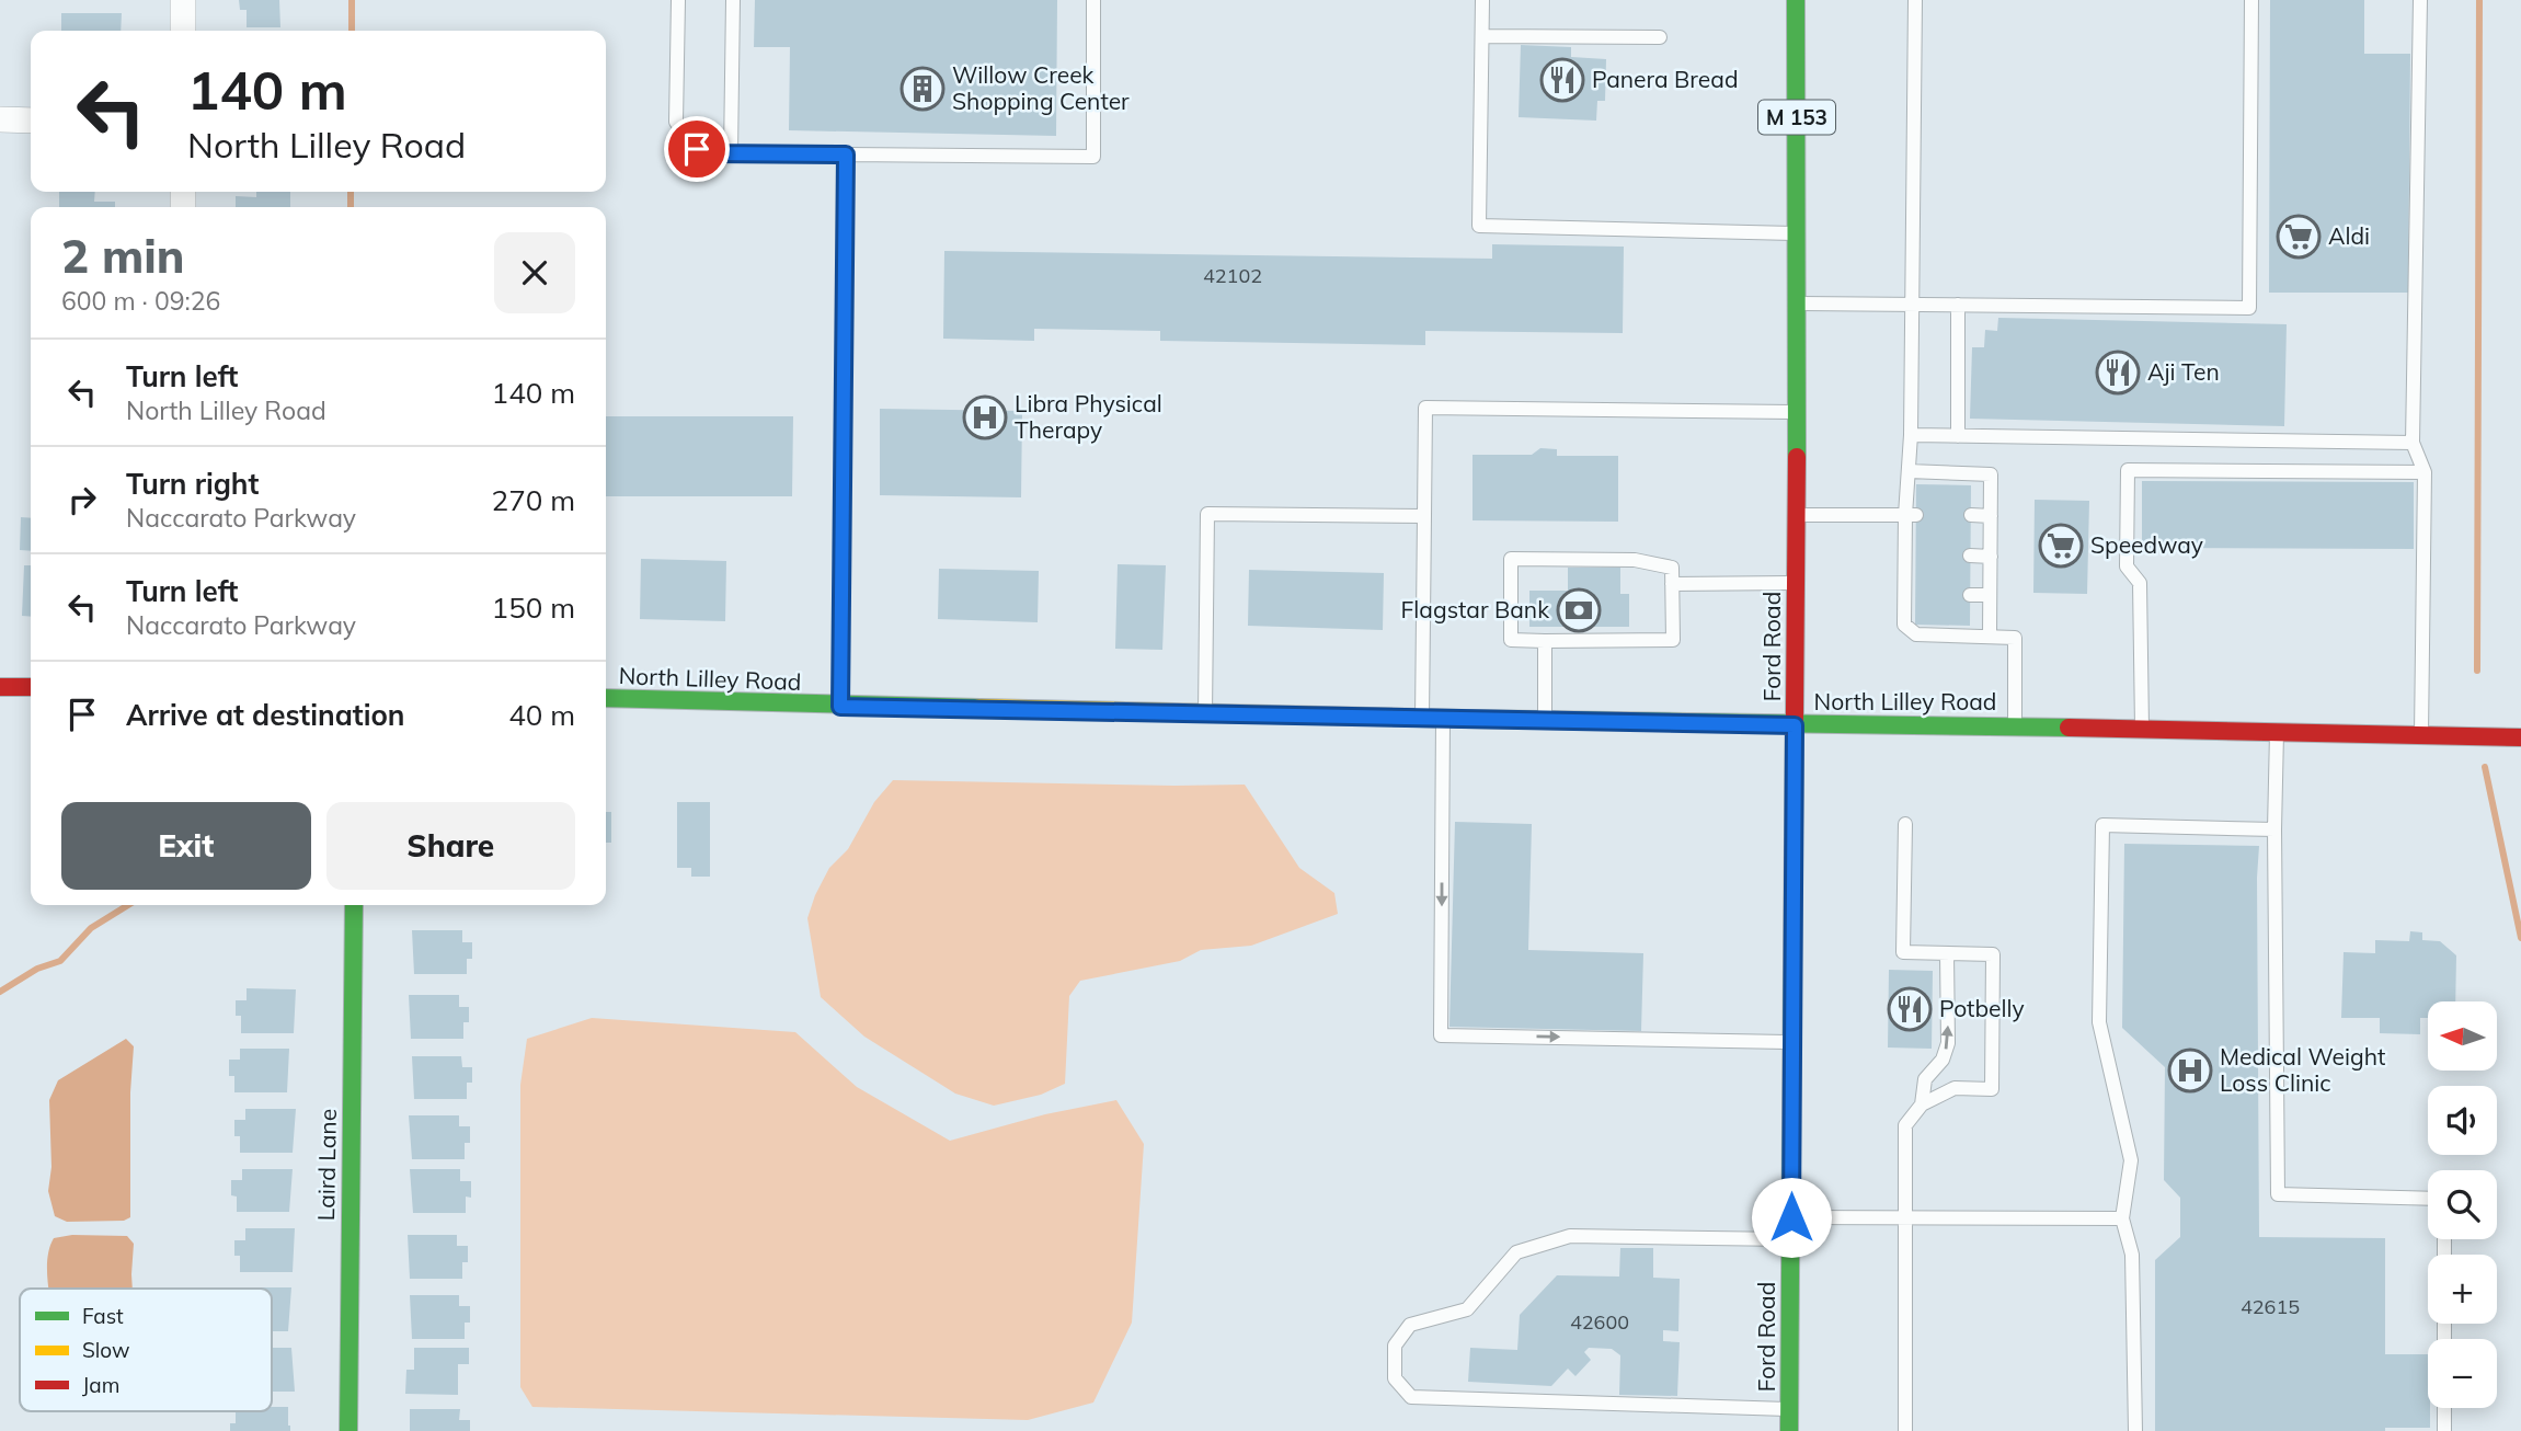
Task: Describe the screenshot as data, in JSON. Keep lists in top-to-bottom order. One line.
{"streets":{"street":["M 153","Ford Road","North Lilley Road","Laird Lane"]},"crossings":[["Ford Road","North Lilley Road"]],"places":{"restaurant":["Panera Bread","Aji Ten","Potbelly"],"building":["Willow Creek Shopping Center"],"supermarket":["Aldi","Speedway"],"hospital":["Libra Physical Therapy","Medical Weight Loss Clinic"],"bank":["Flagstar Bank"]},"house_numbers":["42102","42615","42600"],"legend":["Fast","Slow","Jam"],"north":"left","page":{"turn":["140 m","North Lilley Road"],"heading":["2 min","600 m · 09:26"],"list":[{"name":"Turn left","note":"North Lilley Road","value":"140 m"},{"name":"Turn right","note":"Naccarato Parkway","value":"270 m"},{"name":"Turn left","note":"Naccarato Parkway","value":"150 m"},{"name":"Arrive at destination","value":"40 m"}],"buttons":["Exit","Share"],"map_buttons":["+","−"]}}
